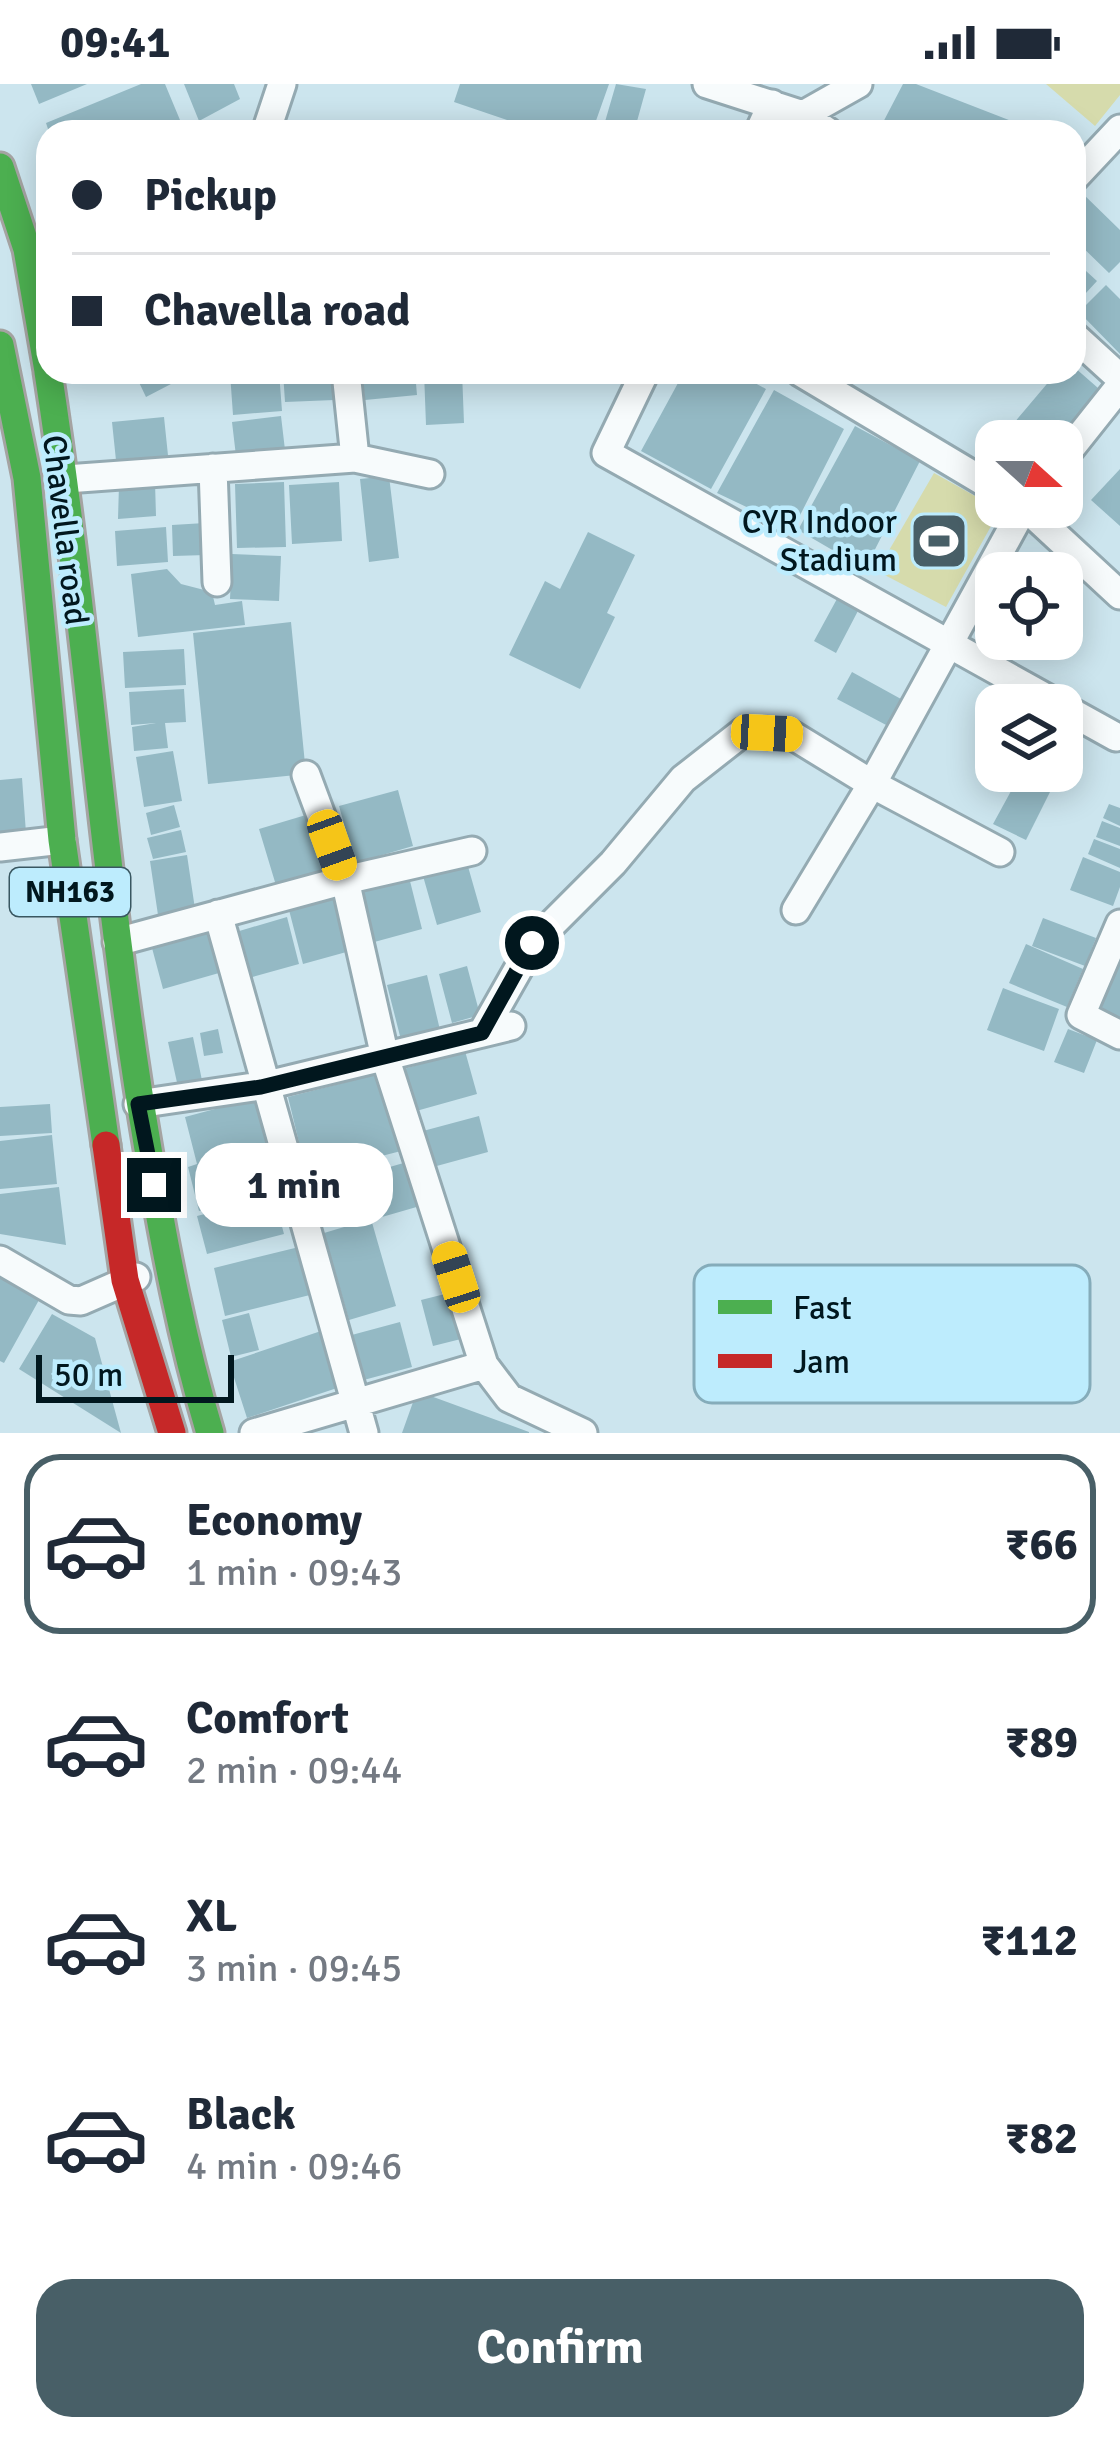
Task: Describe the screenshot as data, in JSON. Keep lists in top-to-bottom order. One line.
{"streets":{"highway":["Chavella road","NH163"]},"places":{"sports":["CYR Indoor Stadium"]},"legend":["Fast","Jam"],"scale_bar":"50 m","north":"right","page":{"status":"09:41","banner":["Pickup","Chavella road"],"bubble":"1 min","scale":"50 m","list":[{"name":"Economy","note":"1 min · 09:43","value":"₹66"},{"name":"Comfort","note":"2 min · 09:44","value":"₹89"},{"name":"XL","note":"3 min · 09:45","value":"₹112"},{"name":"Black","note":"4 min · 09:46","value":"₹82"}],"buttons":"Confirm"}}
